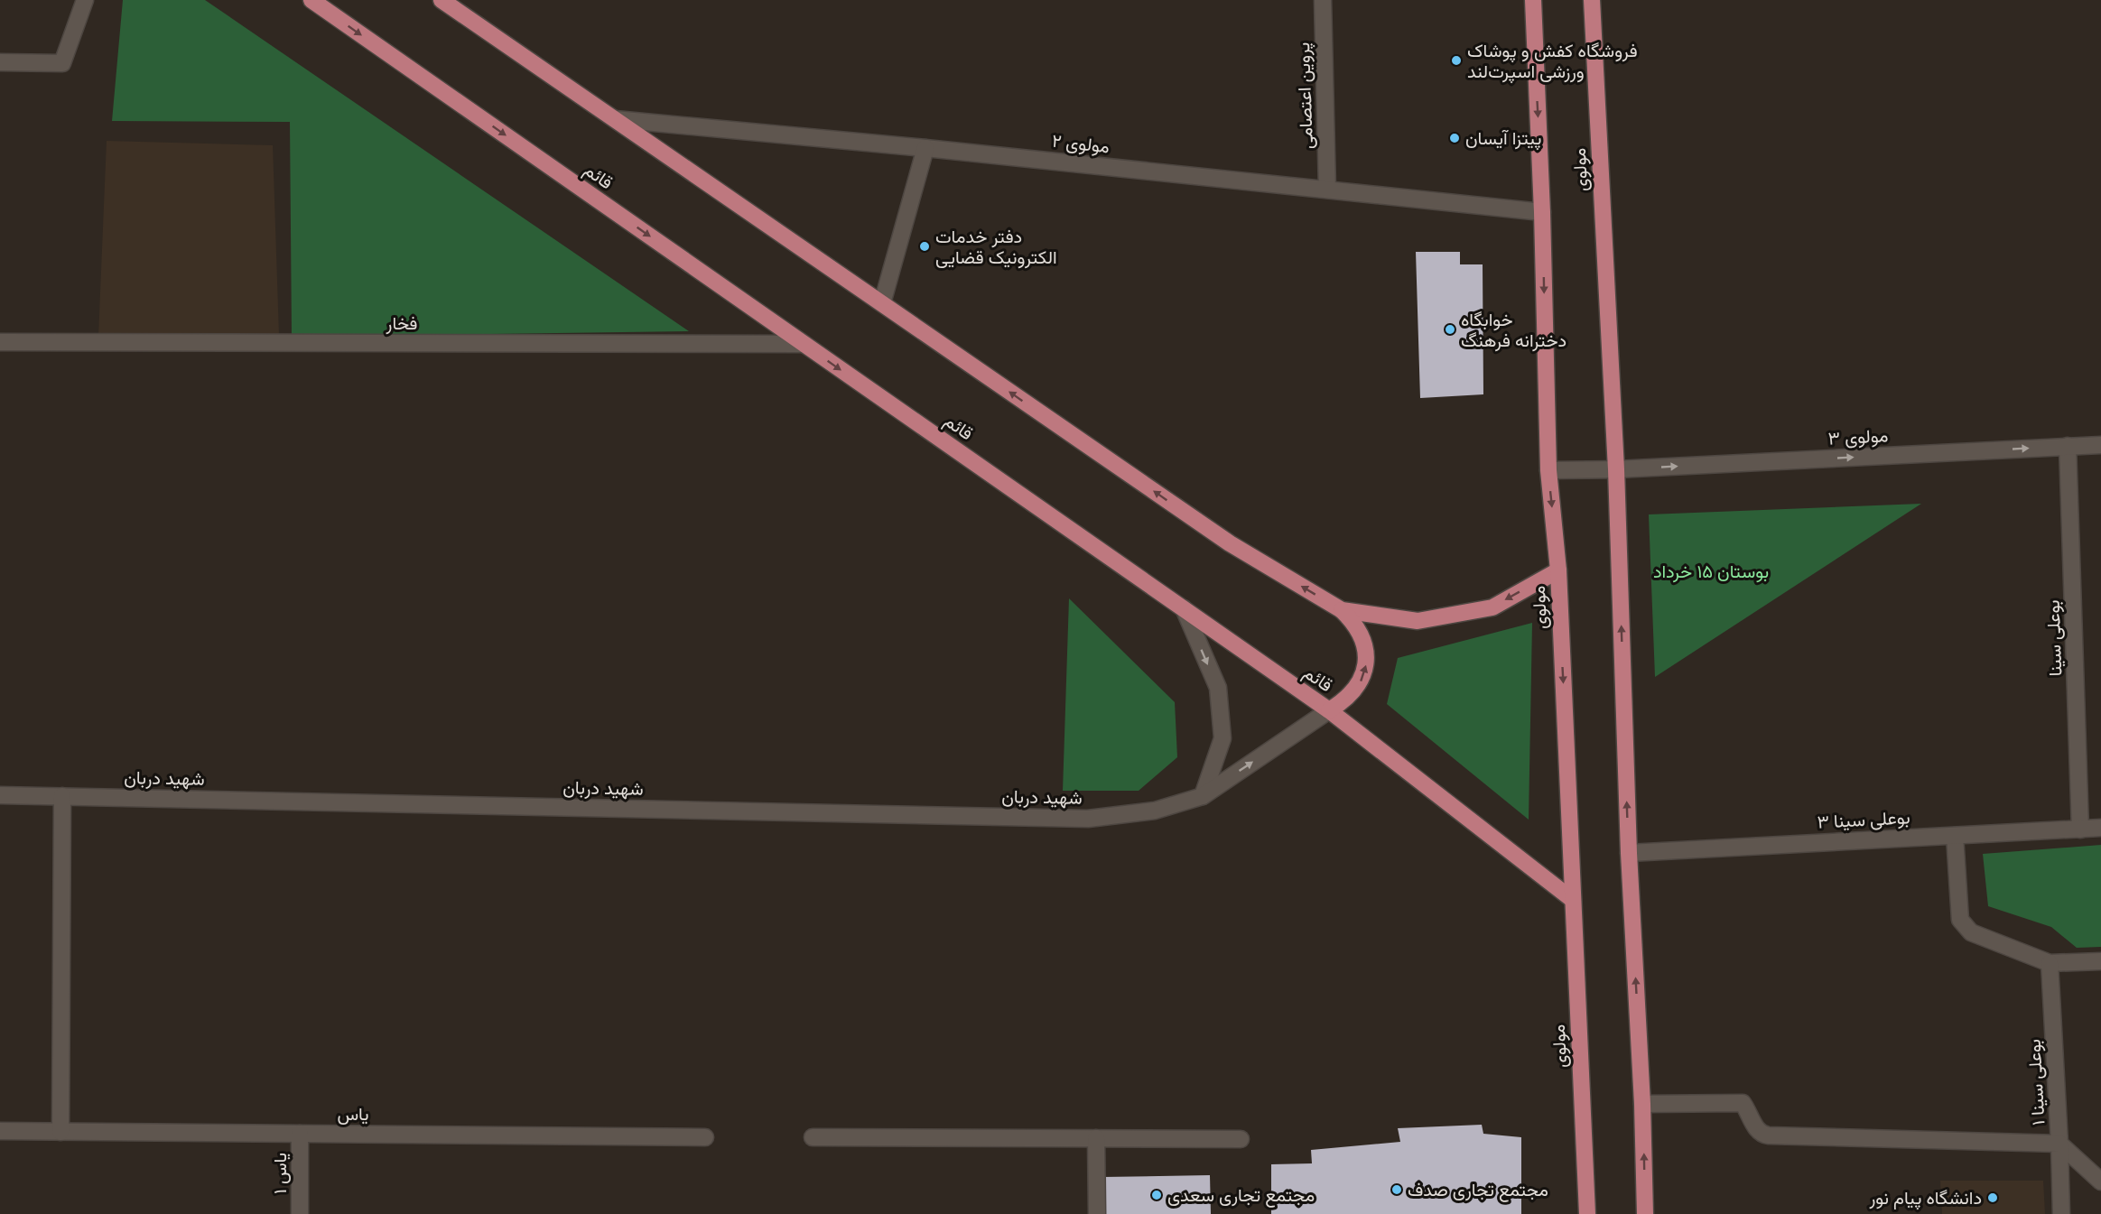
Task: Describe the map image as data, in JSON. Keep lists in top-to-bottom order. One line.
{"streets":{"main road":["مولوی","قائم"],"street":["پروین اعتصامی","مولوی ۲","فخار","مولوی ۳","بوعلی سینا","شهید دربان","بوعلی سینا ۳","بوعلی سینا ۱","یاس","یاس ۱"]},"crossings":[["پروین اعتصامی","مولوی ۲"],["مولوی ۲","مولوی"],["مولوی","قائم"],["مولوی","مولوی ۳"],["مولوی","بوعلی سینا ۳"],["قائم","فخار"],["قائم","شهید دربان"],["مولوی ۳","بوعلی سینا"],["بوعلی سینا","بوعلی سینا ۳"],["یاس","یاس ۱"]],"one_way":["مولوی ۳"],"parks":["بوستان ۱۵ خرداد"],"places":["فروشگاه کفش و پوشاک ورزشی اسپرت‌لند","پیتزا آیسان","دفتر خدمات الکترونیک قضایی","خوابگاه دخترانه فرهنگ","مجتمع تجاری صدف","مجتمع تجاری سعدی","دانشگاه پیام نور"]}
